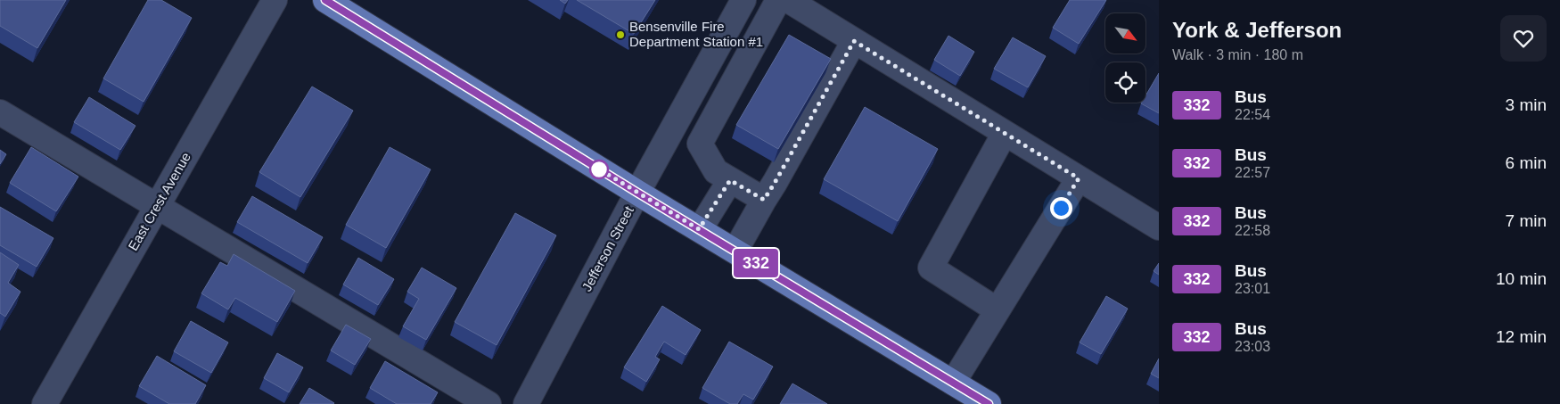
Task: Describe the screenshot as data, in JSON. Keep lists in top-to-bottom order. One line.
{"streets":{"street":["East Crest Avenue","Jefferson Street"]},"places":["Bensenville Fire Department Station #1"],"lines":["bus line 332"],"north":"bottom right","page":{"on_map":"332","heading":["York & Jefferson","Walk · 3 min · 180 m"],"list":[{"mark":"332","name":"Bus","note":"22:54","value":"3 min"},{"mark":"332","name":"Bus","note":"22:57","value":"6 min"},{"mark":"332","name":"Bus","note":"22:58","value":"7 min"},{"mark":"332","name":"Bus","note":"23:01","value":"10 min"},{"mark":"332","name":"Bus","note":"23:03","value":"12 min"}]}}
